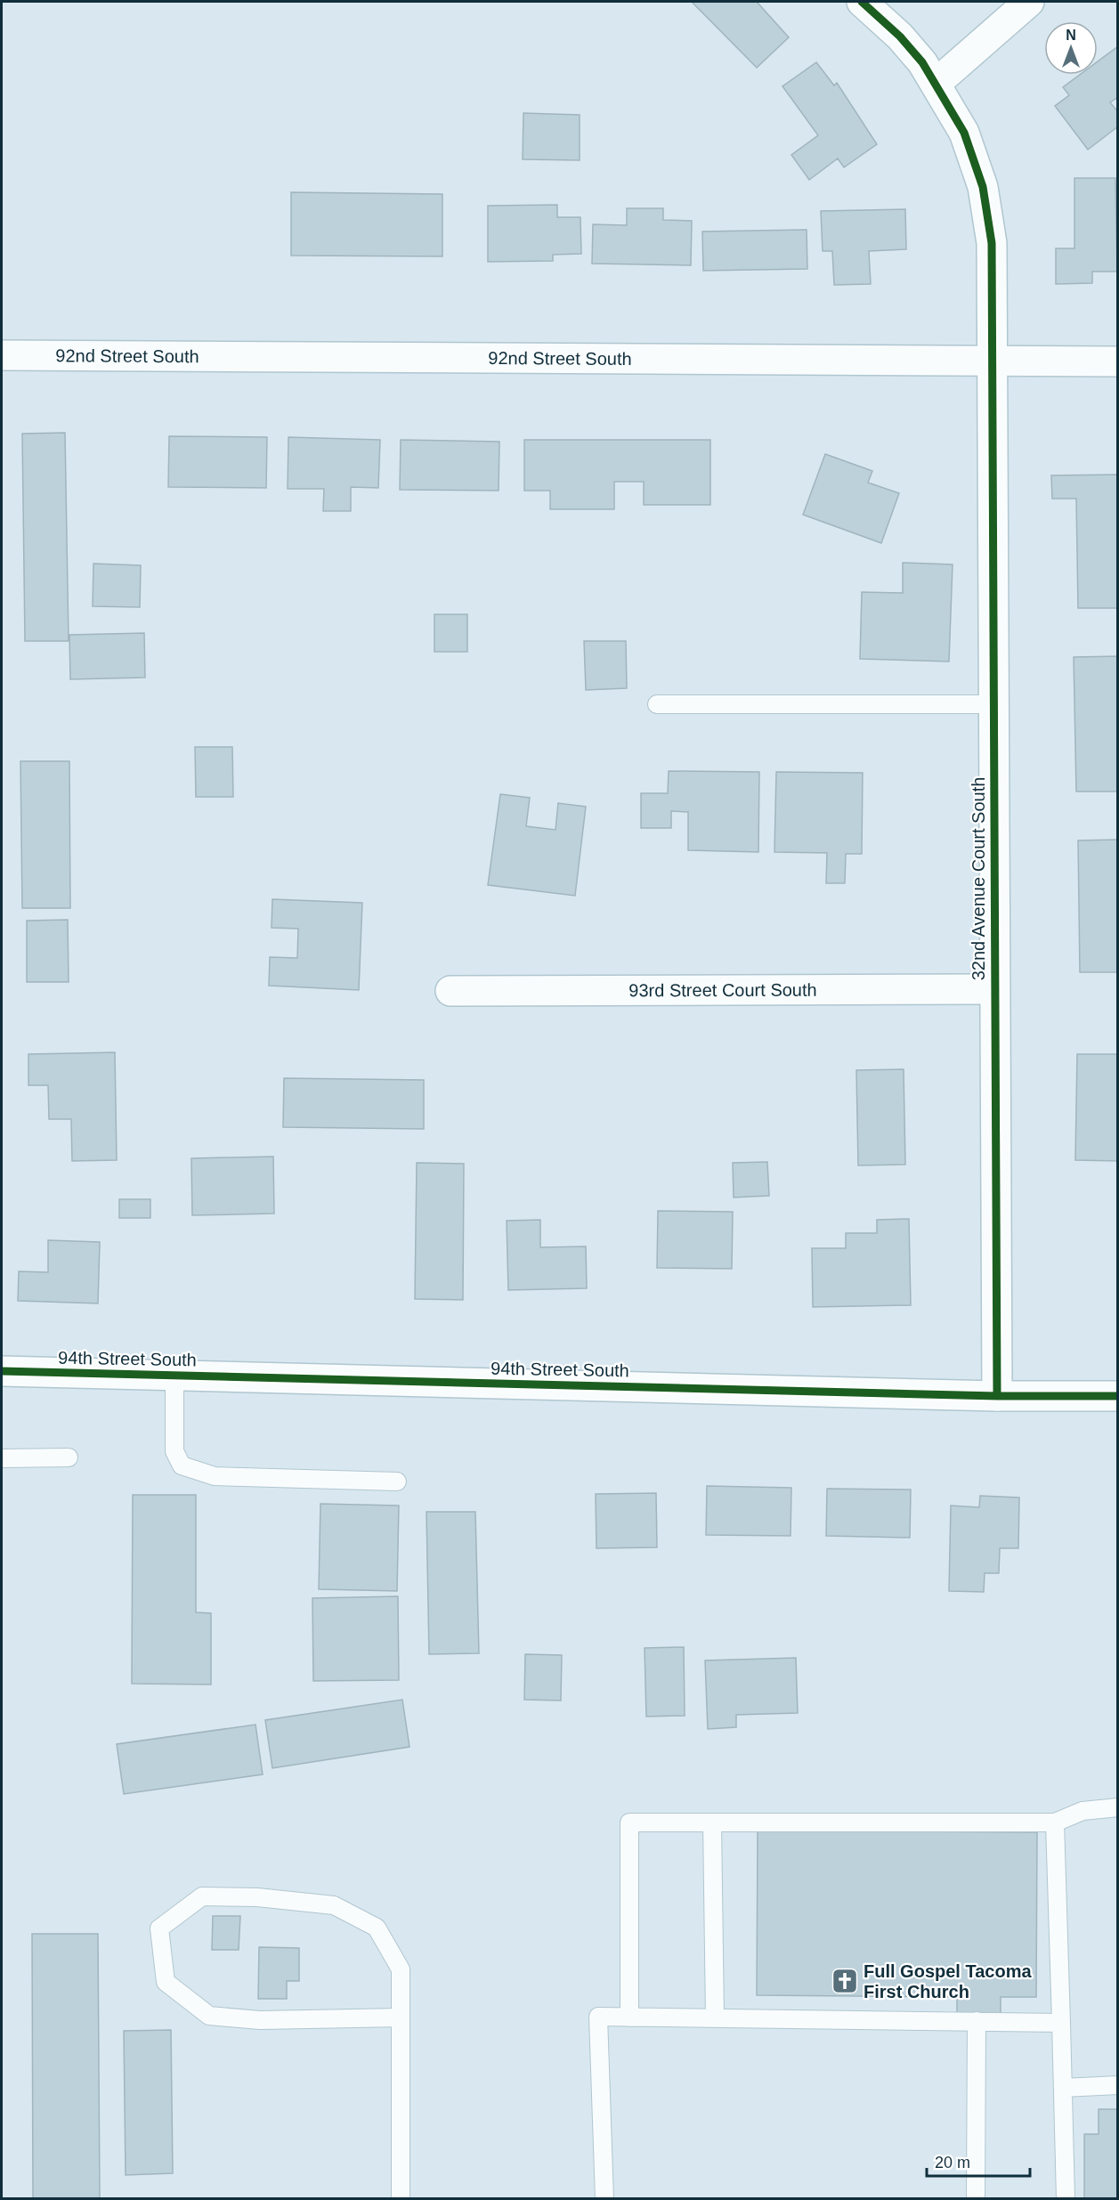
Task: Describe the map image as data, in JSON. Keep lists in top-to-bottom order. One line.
{"streets":{"street":["92nd Street South","32nd Avenue Court South","93rd Street Court South","94th Street South"]},"crossings":[["92nd Street South","32nd Avenue Court South"],["32nd Avenue Court South","93rd Street Court South"],["32nd Avenue Court South","94th Street South"]],"places":{"church":["Full Gospel Tacoma First Church"]},"scale_bar":"20 m","north":"top"}
